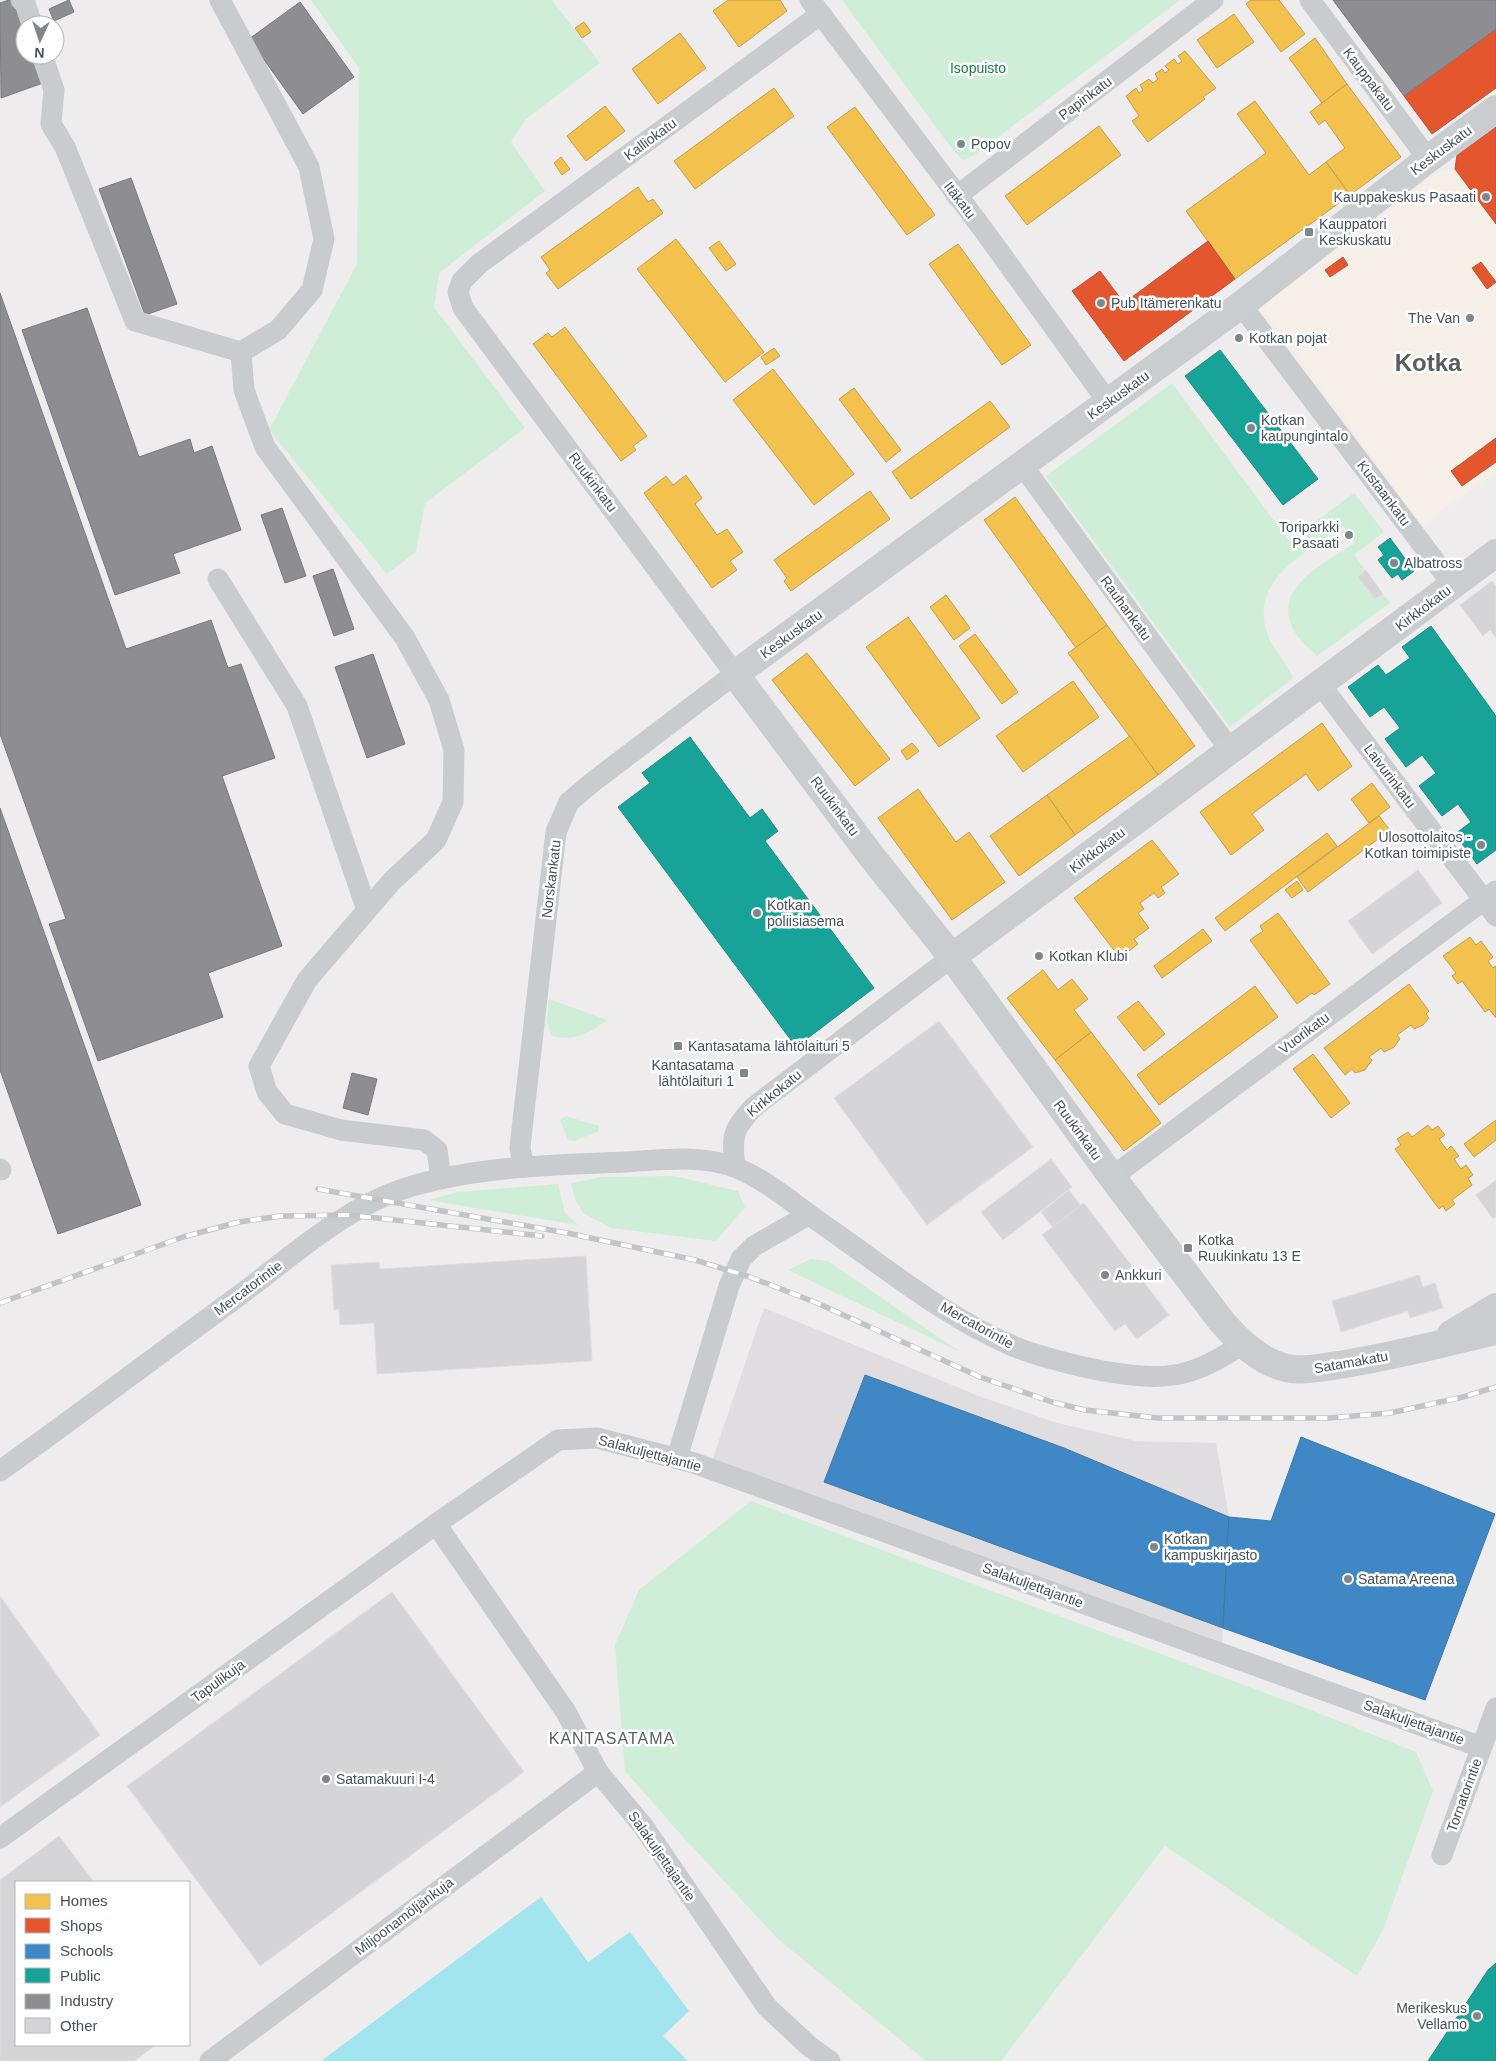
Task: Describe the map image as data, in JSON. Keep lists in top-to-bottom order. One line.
{"streets":{"main road":["Keskuskatu","Ruukinkatu","Kirkkokatu","Satamakatu"],"street":["Kauppakatu","Papinkatu","Kalliokatu","Itäkatu","Kustaankatu","Rauhankatu","Laivurinkatu","Norskankatu","Vuorikatu","Mercatorintie","Salakuljettajantie","Tapulikuja","Tornatorintie","Miljoonamöljänkuja"]},"crossings":[["Kauppakatu","Keskuskatu"],["Papinkatu","Itäkatu"],["Kalliokatu","Itäkatu"],["Kalliokatu","Ruukinkatu"],["Keskuskatu","Itäkatu"],["Keskuskatu","Ruukinkatu"],["Keskuskatu","Kustaankatu"],["Keskuskatu","Rauhankatu"],["Keskuskatu","Norskankatu"],["Ruukinkatu","Kirkkokatu"],["Ruukinkatu","Norskankatu"],["Ruukinkatu","Vuorikatu"],["Ruukinkatu","Mercatorintie"],["Ruukinkatu","Satamakatu"],["Kustaankatu","Kirkkokatu"],["Rauhankatu","Kirkkokatu"],["Kirkkokatu","Laivurinkatu"],["Kirkkokatu","Mercatorintie"],["Laivurinkatu","Vuorikatu"],["Norskankatu","Mercatorintie"],["Mercatorintie","Satamakatu"],["Salakuljettajantie","Tapulikuja"],["Salakuljettajantie","Tornatorintie"],["Salakuljettajantie","Miljoonamöljänkuja"]],"districts":["Kotka","KANTASATAMA"],"parks":["Isopuisto"],"places":{"other":["Popov","Kauppakeskus Pasaati","Pub Itämerenkatu","The Van","Kotkan pojat","Kotkan kaupungintalo","Toriparkki Pasaati","Albatross","Ulosottolaitos - Kotkan toimipiste","Kotkan poliisiasema","Kotkan Klubi","Ankkuri","Kotkan kampuskirjasto","Satama Areena","Satamakuuri I-4","Merikeskus Vellamo"],"transit":["Kauppatori Keskuskatu","Kantasatama lähtölaituri 5","Kantasatama lähtölaituri 1","Kotka Ruukinkatu 13 E"]},"legend":["Homes","Shops","Schools","Public","Industry","Other"],"north":"bottom"}
